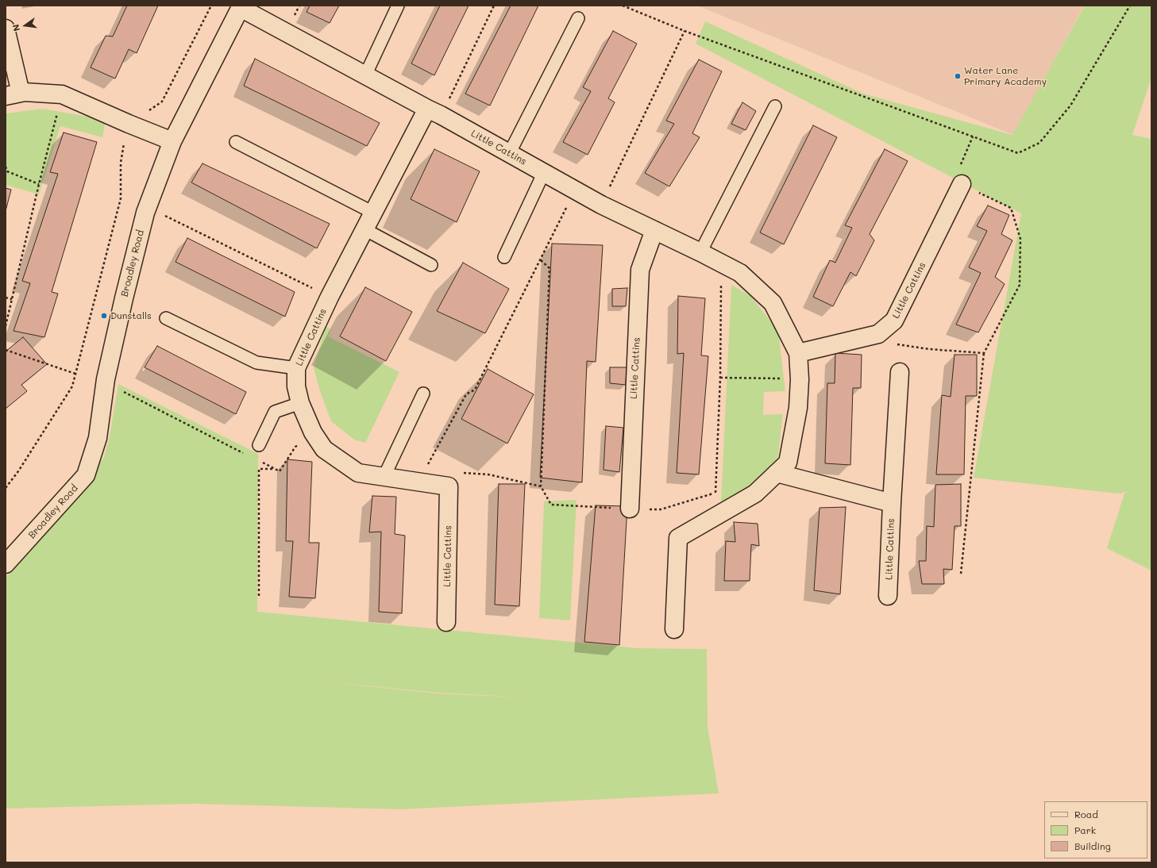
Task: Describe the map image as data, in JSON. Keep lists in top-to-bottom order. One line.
{"streets":{"street":["Little Cattins","Broadley Road"]},"crossings":[["Little Cattins","Broadley Road"]],"places":["Water Lane Primary Academy","Dunstalls"],"legend":["Road","Park","Building"],"north":"left"}
